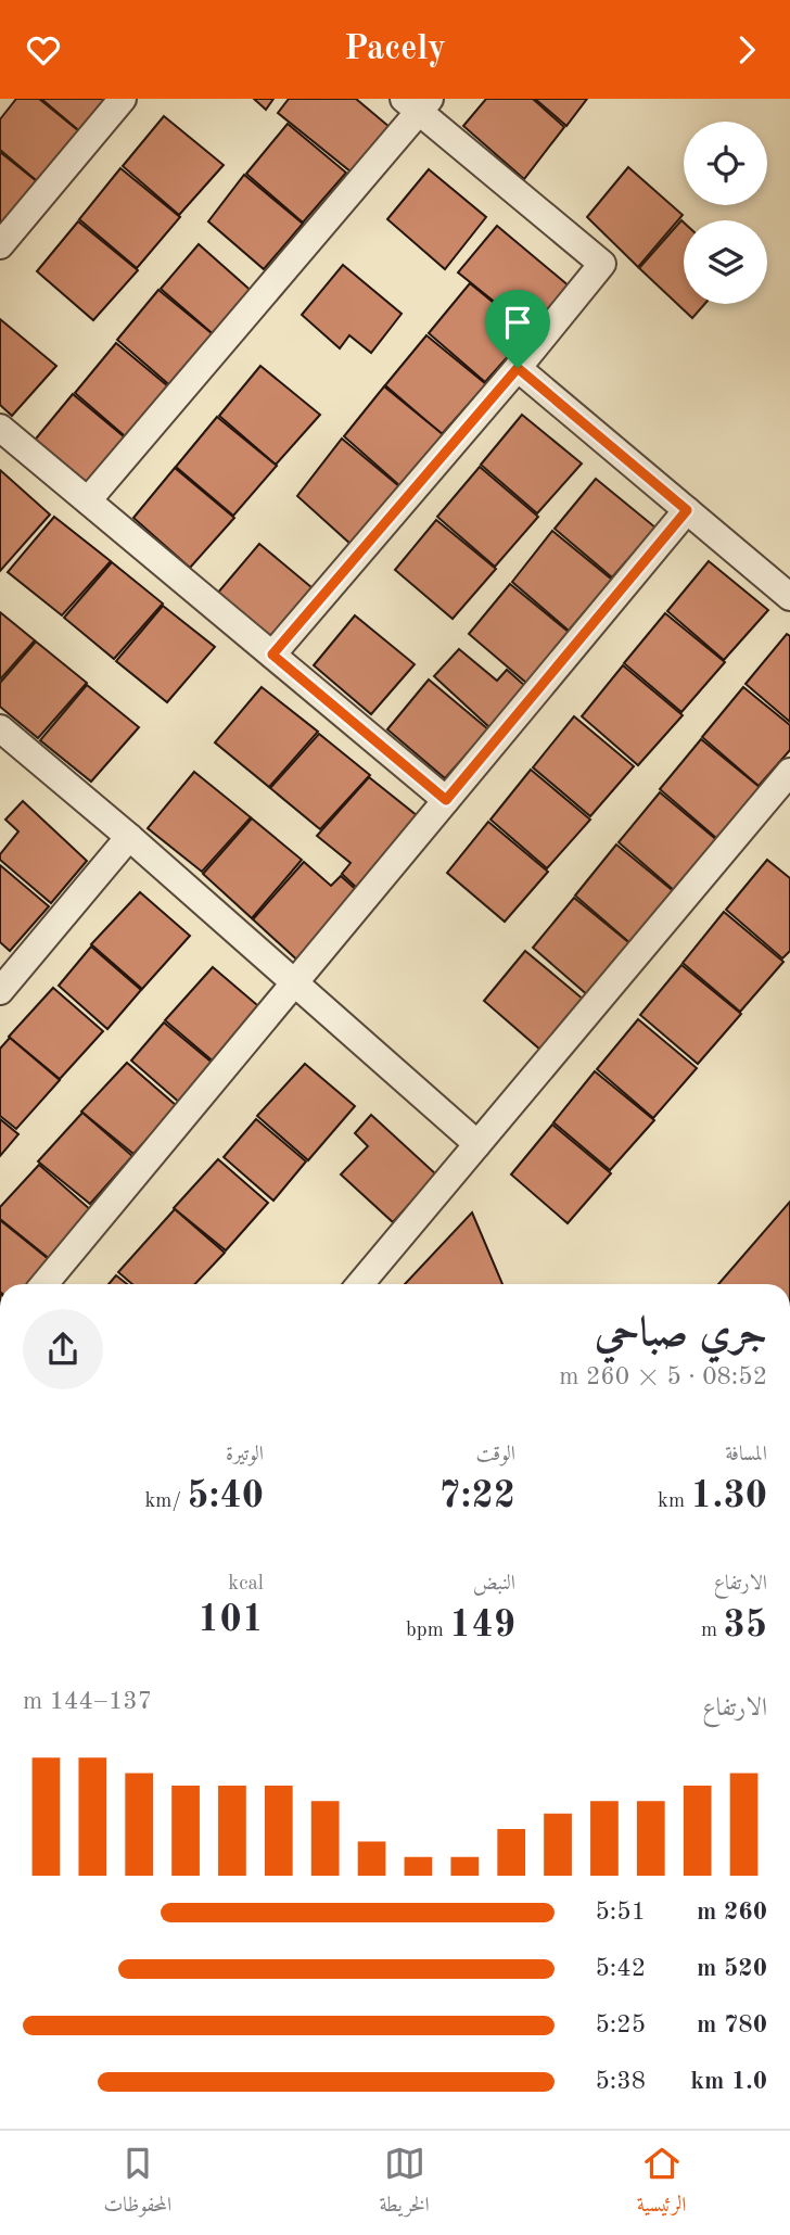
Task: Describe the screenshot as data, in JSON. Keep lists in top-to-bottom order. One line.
{"page":{"header":"Pacely","heading":["جري صباحي","08:52 · 5 × 260 m"],"stats":[["المسافة","1.30 km"],["الوقت","7:22"],["الوتيرة","5:40 /km"],["الارتفاع","35 m"],["النبض","149 bpm"],["kcal","101"]],"chart":["الارتفاع","137–144 m"],"list":[{"name":"260 m","note":"5:51"},{"name":"520 m","note":"5:42"},{"name":"780 m","note":"5:25"},{"name":"1.0 km","note":"5:38"}],"tabs":["الرئيسية","الخريطة","المحفوظات"]}}
